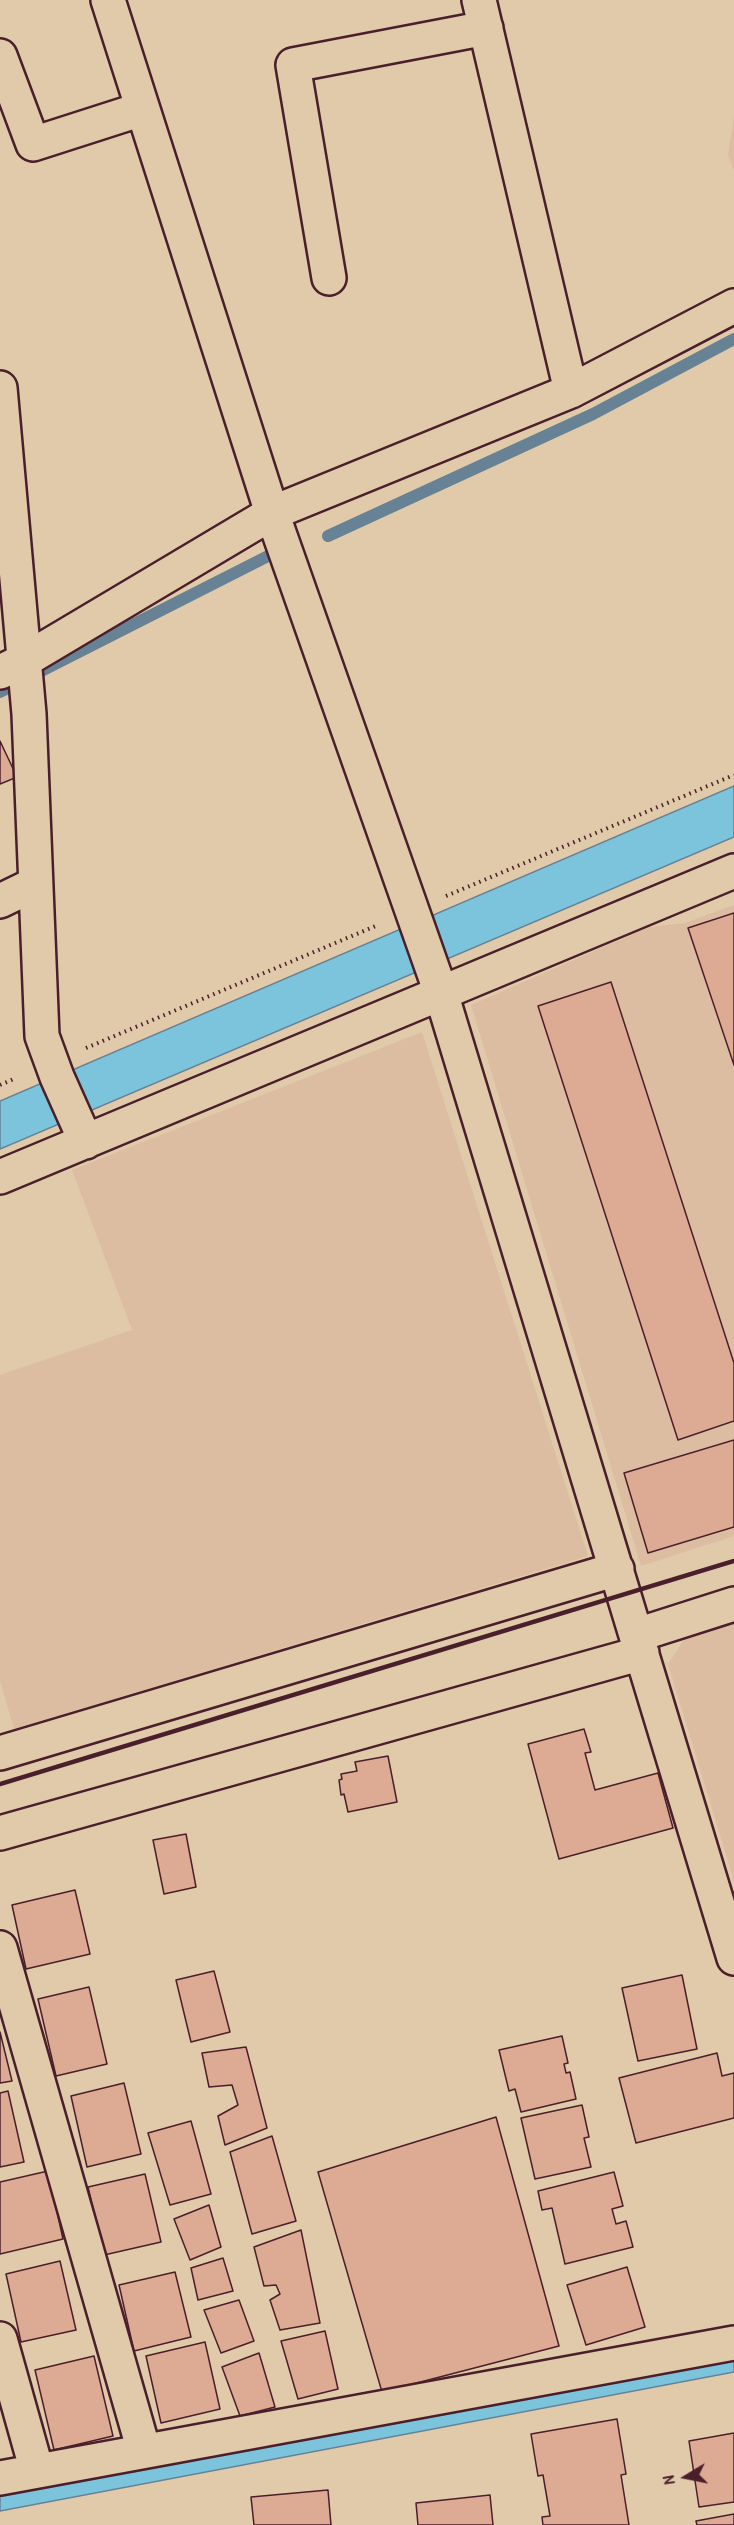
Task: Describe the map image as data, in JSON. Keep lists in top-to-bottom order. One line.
{"north":"left"}
